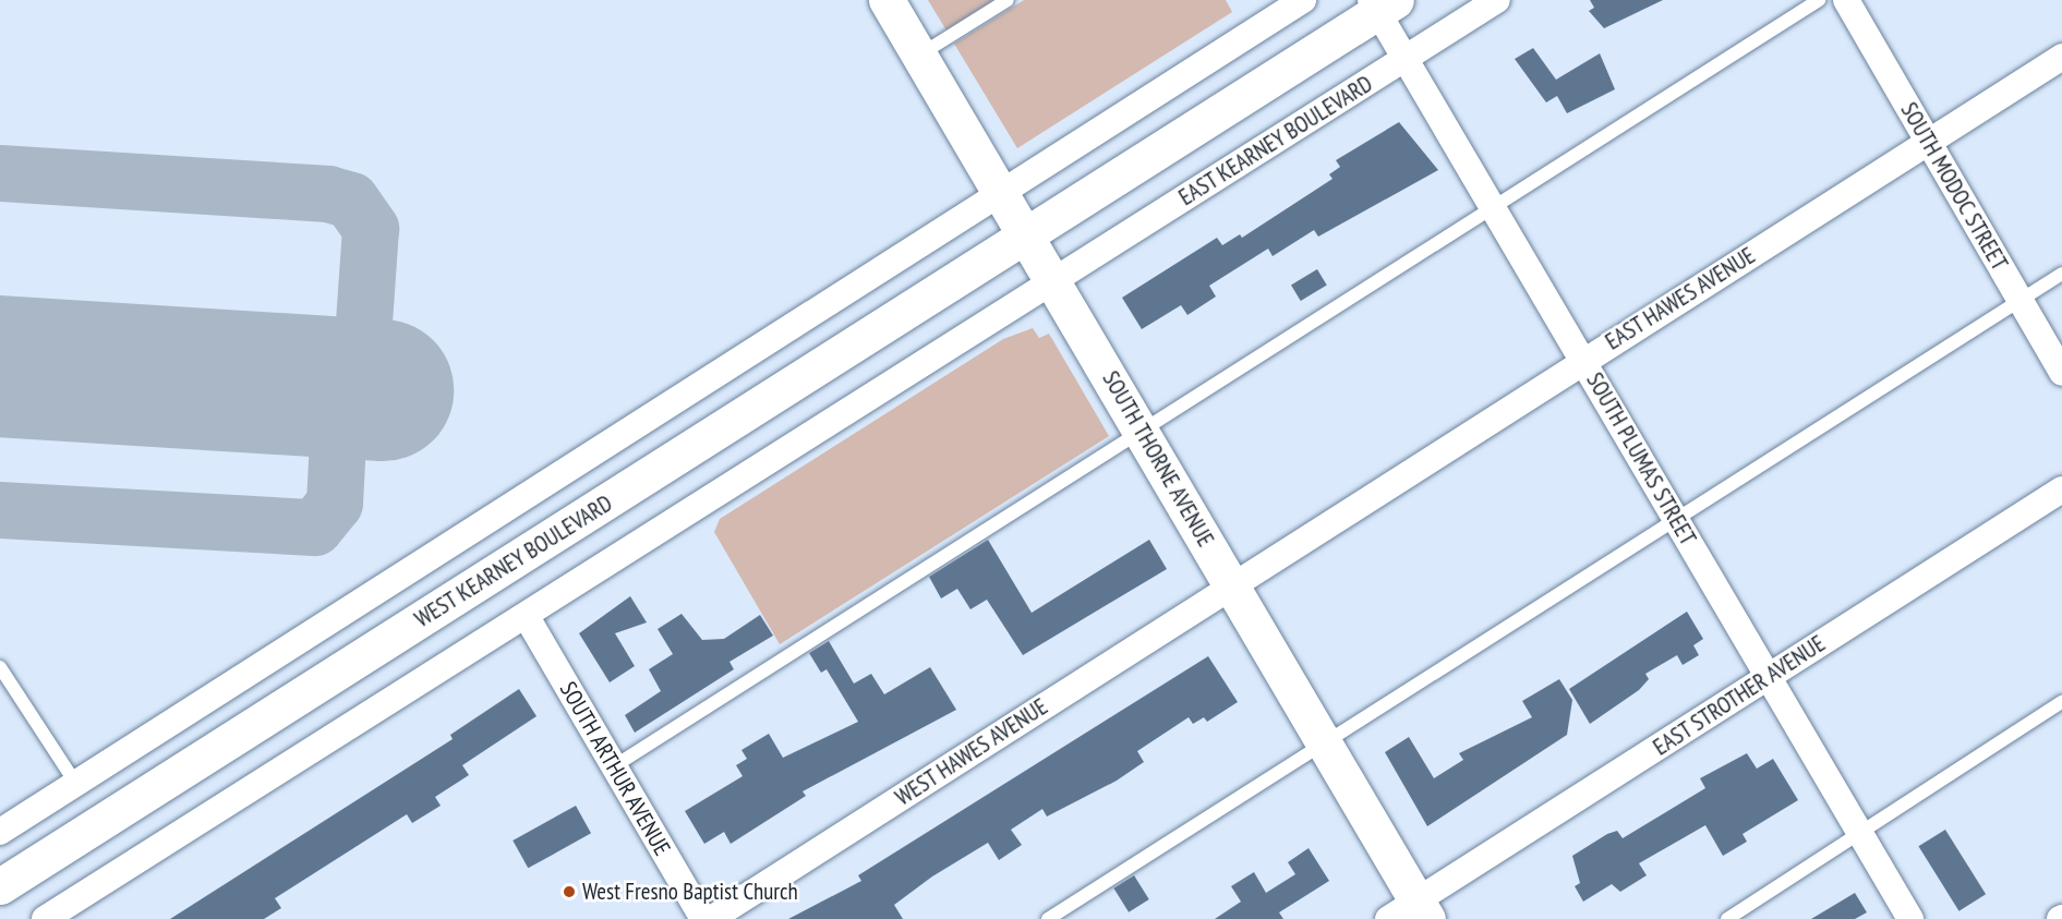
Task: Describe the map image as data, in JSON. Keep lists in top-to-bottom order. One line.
{"streets":{"main road":["SOUTH THORNE AVENUE","WEST KEARNEY BOULEVARD"],"street":["EAST KEARNEY BOULEVARD","SOUTH MODOC STREET","EAST HAWES AVENUE","SOUTH PLUMAS STREET","EAST STROTHER AVENUE","WEST HAWES AVENUE","SOUTH ARTHUR AVENUE"]},"crossings":[["EAST KEARNEY BOULEVARD","SOUTH THORNE AVENUE"],["EAST KEARNEY BOULEVARD","SOUTH PLUMAS STREET"],["SOUTH MODOC STREET","EAST HAWES AVENUE"],["EAST HAWES AVENUE","SOUTH THORNE AVENUE"],["EAST HAWES AVENUE","SOUTH PLUMAS STREET"],["EAST HAWES AVENUE","WEST HAWES AVENUE"],["SOUTH THORNE AVENUE","WEST KEARNEY BOULEVARD"],["SOUTH THORNE AVENUE","EAST STROTHER AVENUE"],["SOUTH THORNE AVENUE","WEST HAWES AVENUE"],["SOUTH PLUMAS STREET","EAST STROTHER AVENUE"]],"places":["West Fresno Baptist Church"]}
